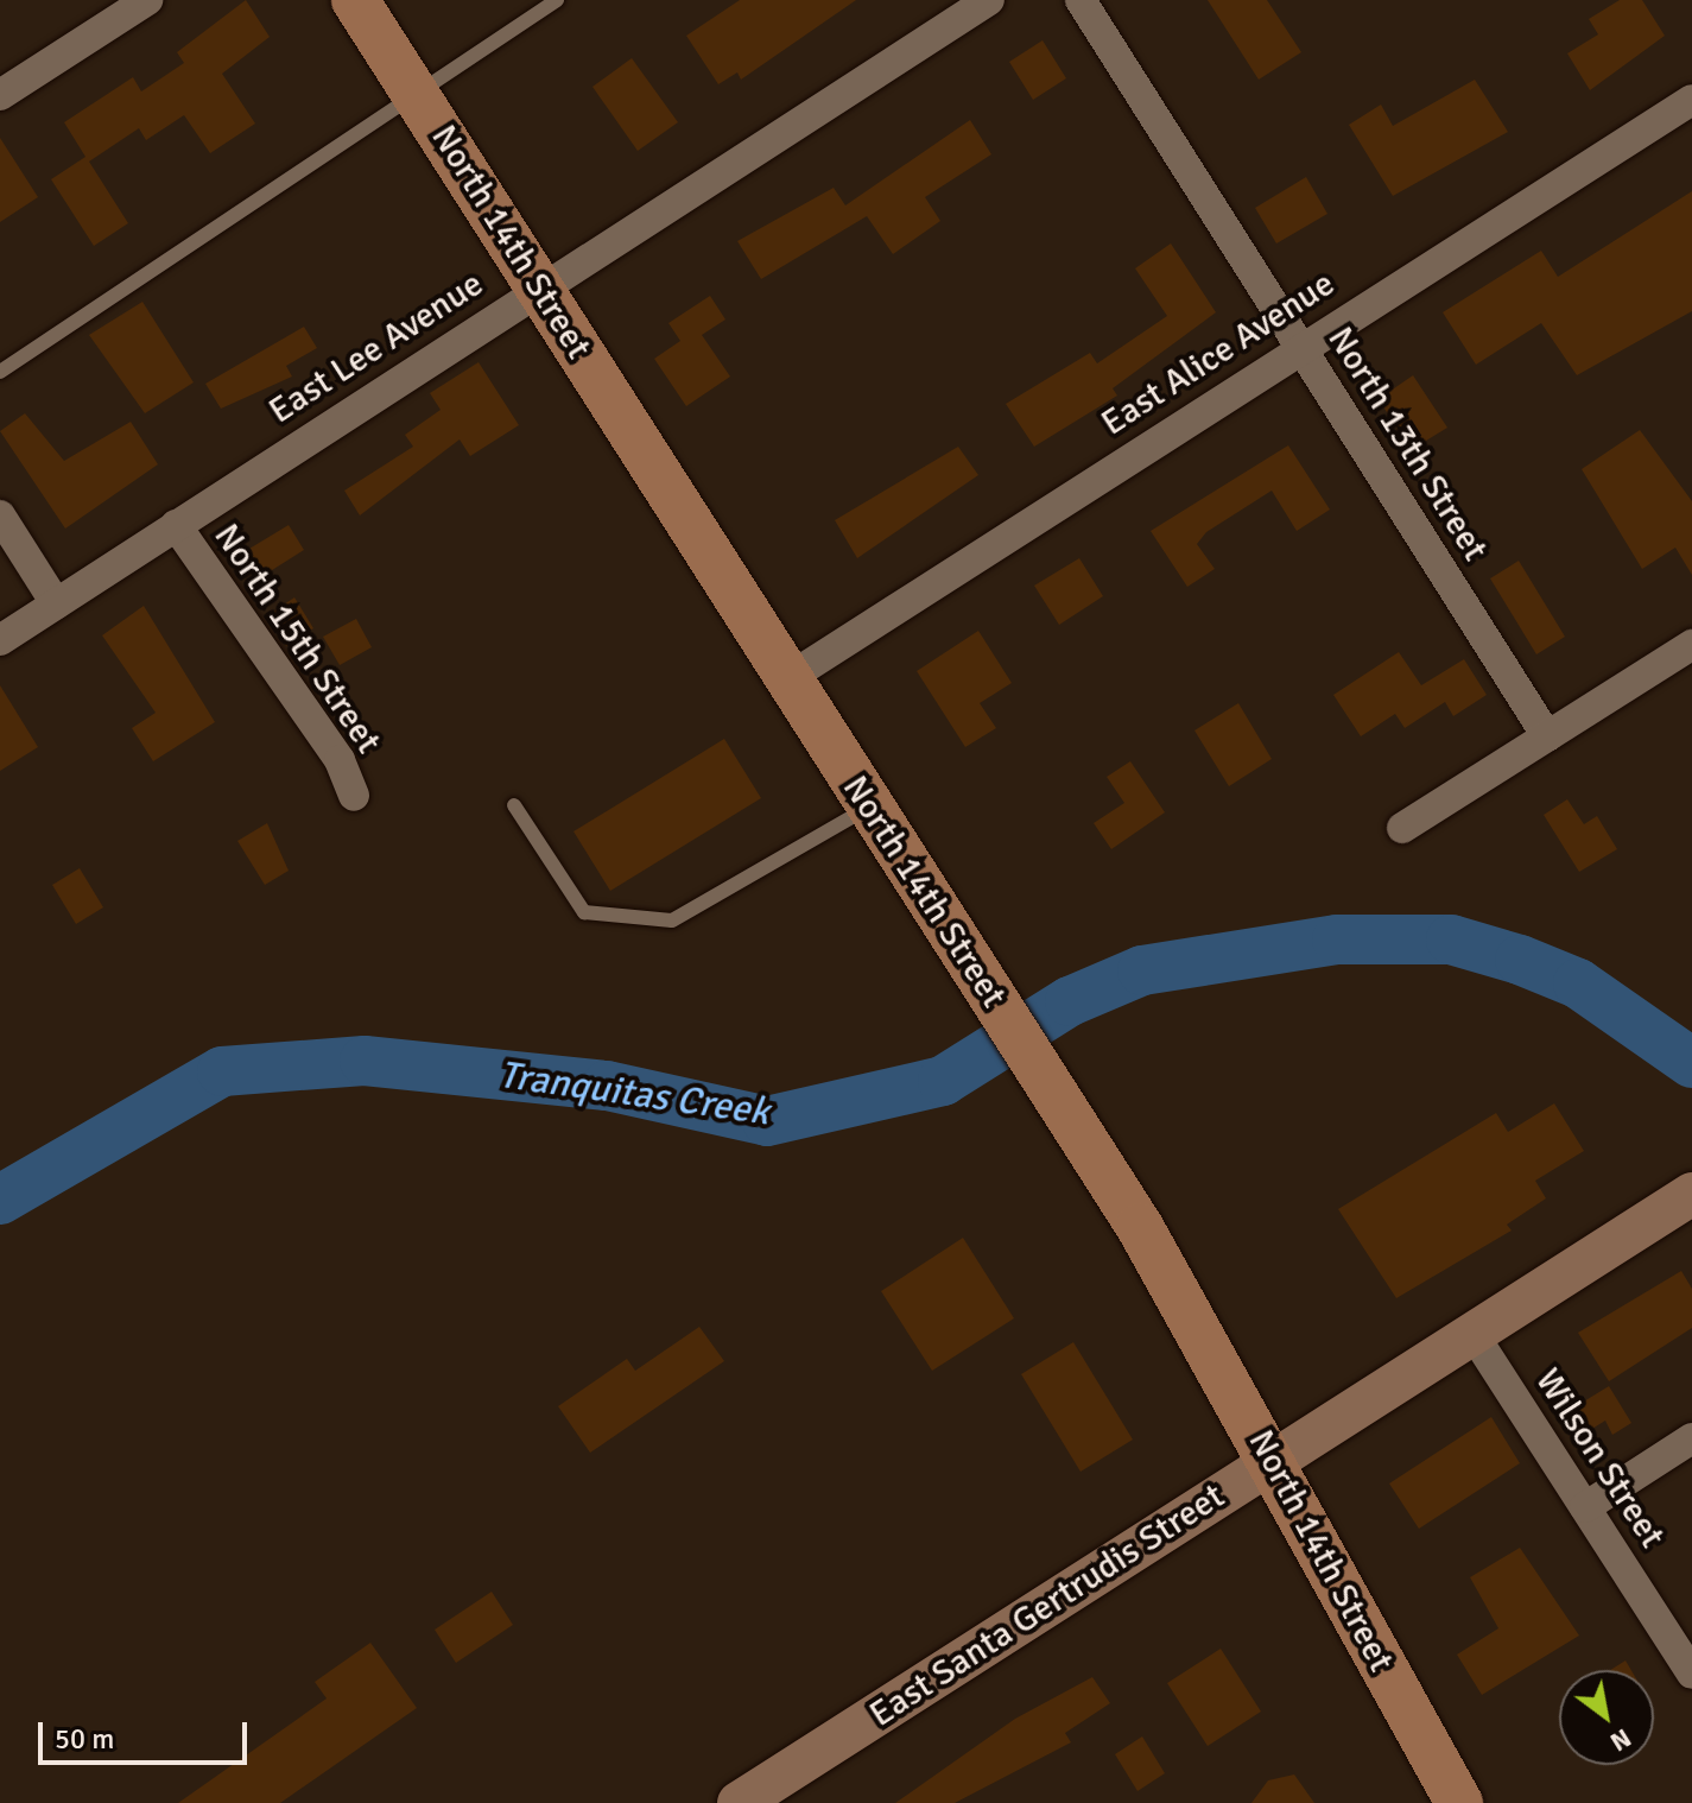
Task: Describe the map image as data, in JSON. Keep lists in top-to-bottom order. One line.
{"streets":{"main road":["North 14th Street"],"street":["East Lee Avenue","East Alice Avenue","North 13th Street","North 15th Street","Wilson Street","East Santa Gertrudis Street"]},"crossings":[["North 14th Street","East Lee Avenue"],["North 14th Street","East Alice Avenue"],["North 14th Street","East Santa Gertrudis Street"],["East Lee Avenue","North 15th Street"],["East Alice Avenue","North 13th Street"],["Wilson Street","East Santa Gertrudis Street"]],"water":["Tranquitas Creek"],"scale_bar":"50 m","north":"bottom right"}
